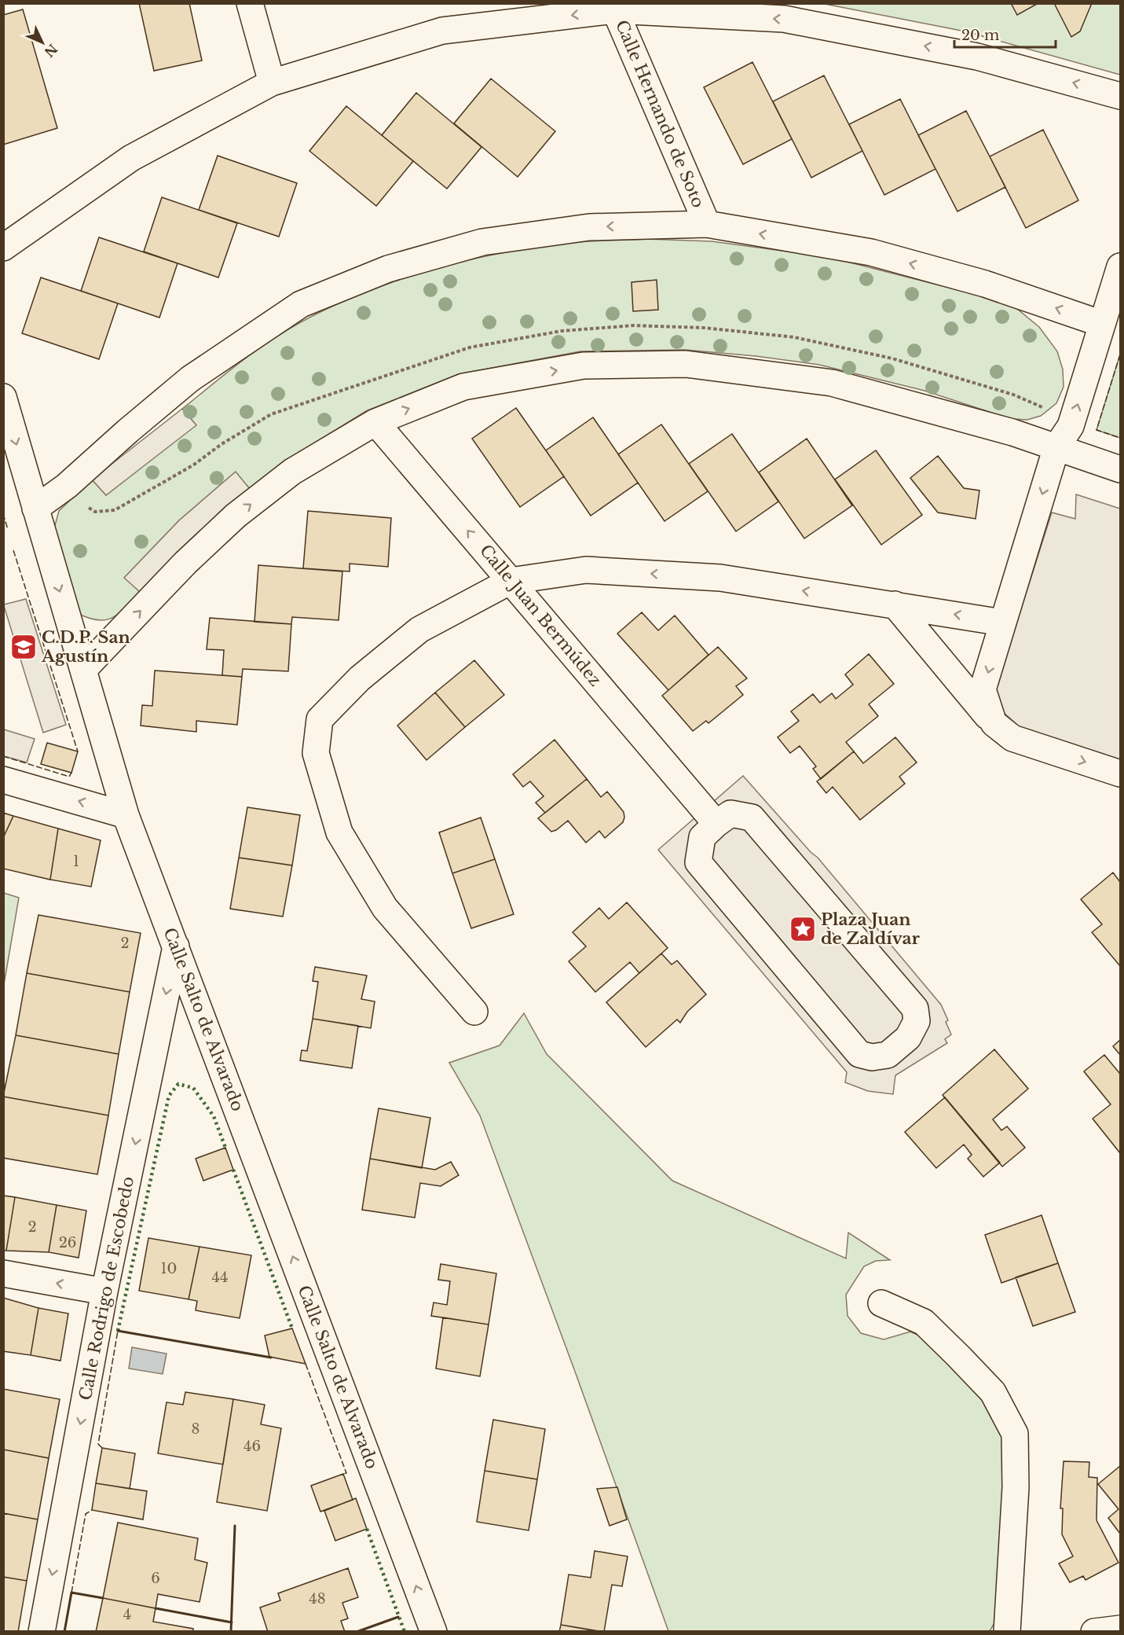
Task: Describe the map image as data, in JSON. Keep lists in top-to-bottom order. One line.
{"streets":{"street":["Calle Hernando de Soto","Calle Juan Bermúdez","Calle Salto de Alvarado","Calle Rodrigo de Escobedo"]},"crossings":[["Calle Salto de Alvarado","Calle Rodrigo de Escobedo"]],"one_way":["Calle Juan Bermúdez","Calle Rodrigo de Escobedo"],"places":{"school or university":["C.D.P. San Agustín"],"place":["Plaza Juan de Zaldívar"]},"house_numbers":["1","2","2","26","10","44","8","46","6","48","4"],"scale_bar":"20 m","north":"bottom right"}
